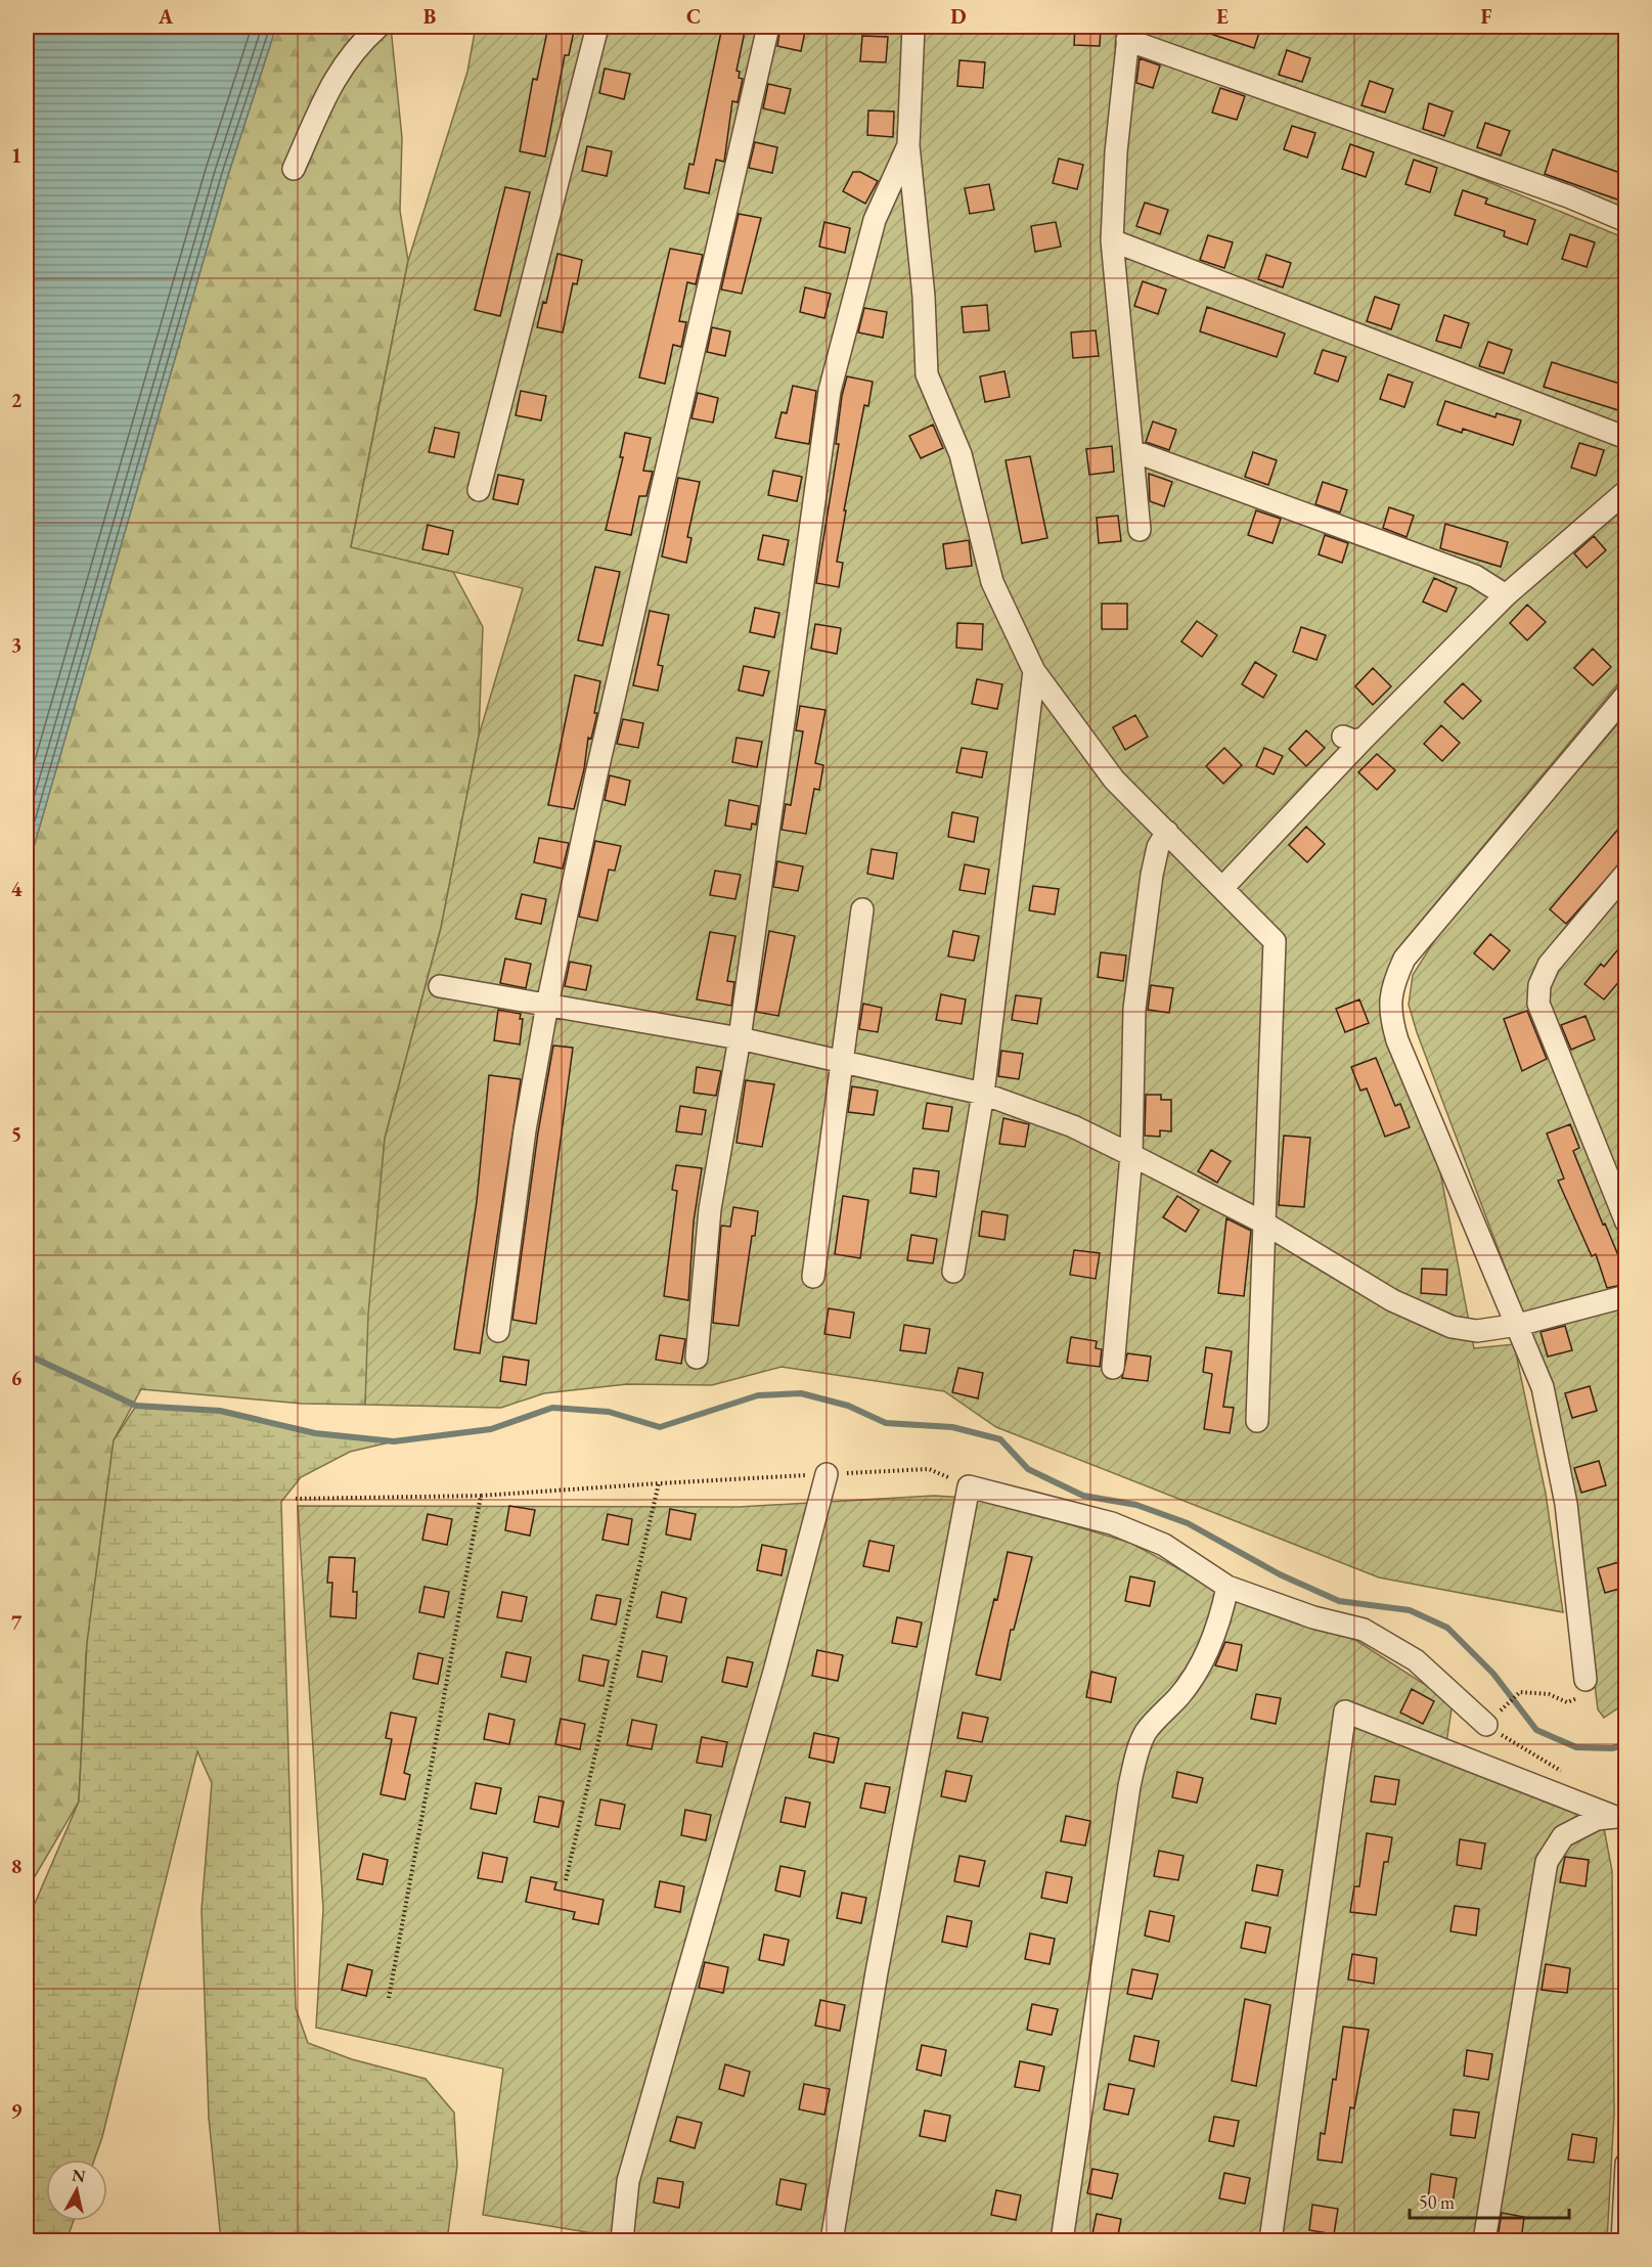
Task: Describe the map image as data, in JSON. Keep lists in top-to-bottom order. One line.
{"scale_bar":"50 m","north":"top","grid":{"columns":["A","B","C","D","E","F"],"rows":["1","2","3","4","5","6","7","8","9"]}}
